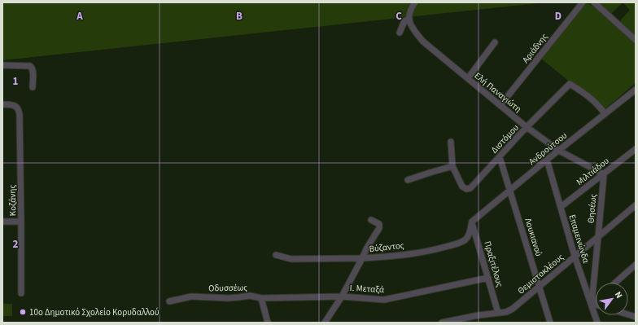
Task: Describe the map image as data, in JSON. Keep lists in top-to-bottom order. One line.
{"streets":{"street":["Αριάδνης","Ελή Παναγιώτη","Διστόμου","Ανδρούτσου","Μιλτιάδου","Κοζάνης","Θησέως","Λουκιανού","Επαμεινώνδα","Βύζαντος","Πραξιτέλους","Θεμιστοκλέους","Οδυσσέως","Ι. Μεταξά"]},"crossings":[["Αριάδνης","Ελή Παναγιώτη"],["Ελή Παναγιώτη","Διστόμου"],["Ελή Παναγιώτη","Ανδρούτσου"],["Ελή Παναγιώτη","Μιλτιάδου"],["Ελή Παναγιώτη","Θησέως"],["Διστόμου","Ανδρούτσου"],["Διστόμου","Λουκιανού"],["Ανδρούτσου","Λουκιανού"],["Ανδρούτσου","Επαμεινώνδα"],["Ανδρούτσου","Βύζαντος"],["Ανδρούτσου","Πραξιτέλους"],["Μιλτιάδου","Θησέως"],["Μιλτιάδου","Επαμεινώνδα"],["Θησέως","Επαμεινώνδα"],["Θησέως","Θεμιστοκλέους"],["Λουκιανού","Θεμιστοκλέους"],["Επαμεινώνδα","Θεμιστοκλέους"],["Βύζαντος","Πραξιτέλους"],["Βύζαντος","Ι. Μεταξά"],["Πραξιτέλους","Θεμιστοκλέους"],["Πραξιτέλους","Ι. Μεταξά"],["Οδυσσέως","Ι. Μεταξά"]],"places":["10ο Δημοτικό Σχολείο Κορυδαλλού"],"north":"top right","grid":{"columns":["A","B","C","D"],"rows":["1","2"]}}
